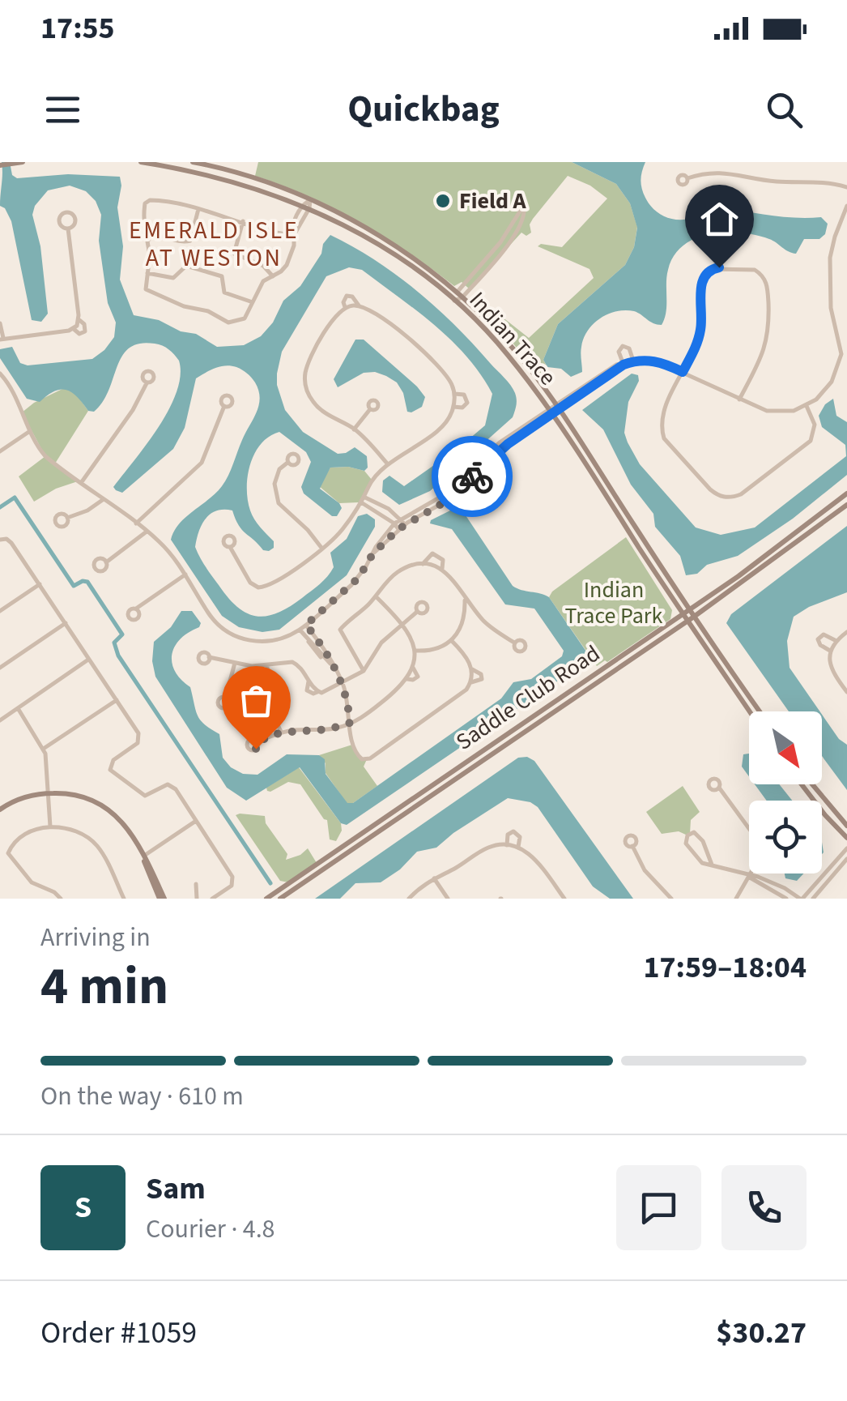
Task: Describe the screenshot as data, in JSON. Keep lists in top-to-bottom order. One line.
{"streets":{"main road":["Indian Trace","Saddle Club Road"]},"crossings":[["Indian Trace","Saddle Club Road"]],"districts":["EMERALD ISLE AT WESTON"],"parks":["Indian Trace Park"],"places":["Field A"],"north":"bottom right","page":{"status":"17:55","header":"Quickbag","heading":["4 min","Arriving in","17:59–18:04"],"panel":["Sam","Courier · 4.8","Order #1059","$30.27"],"bar":"On the way · 610 m","round":"S"}}
